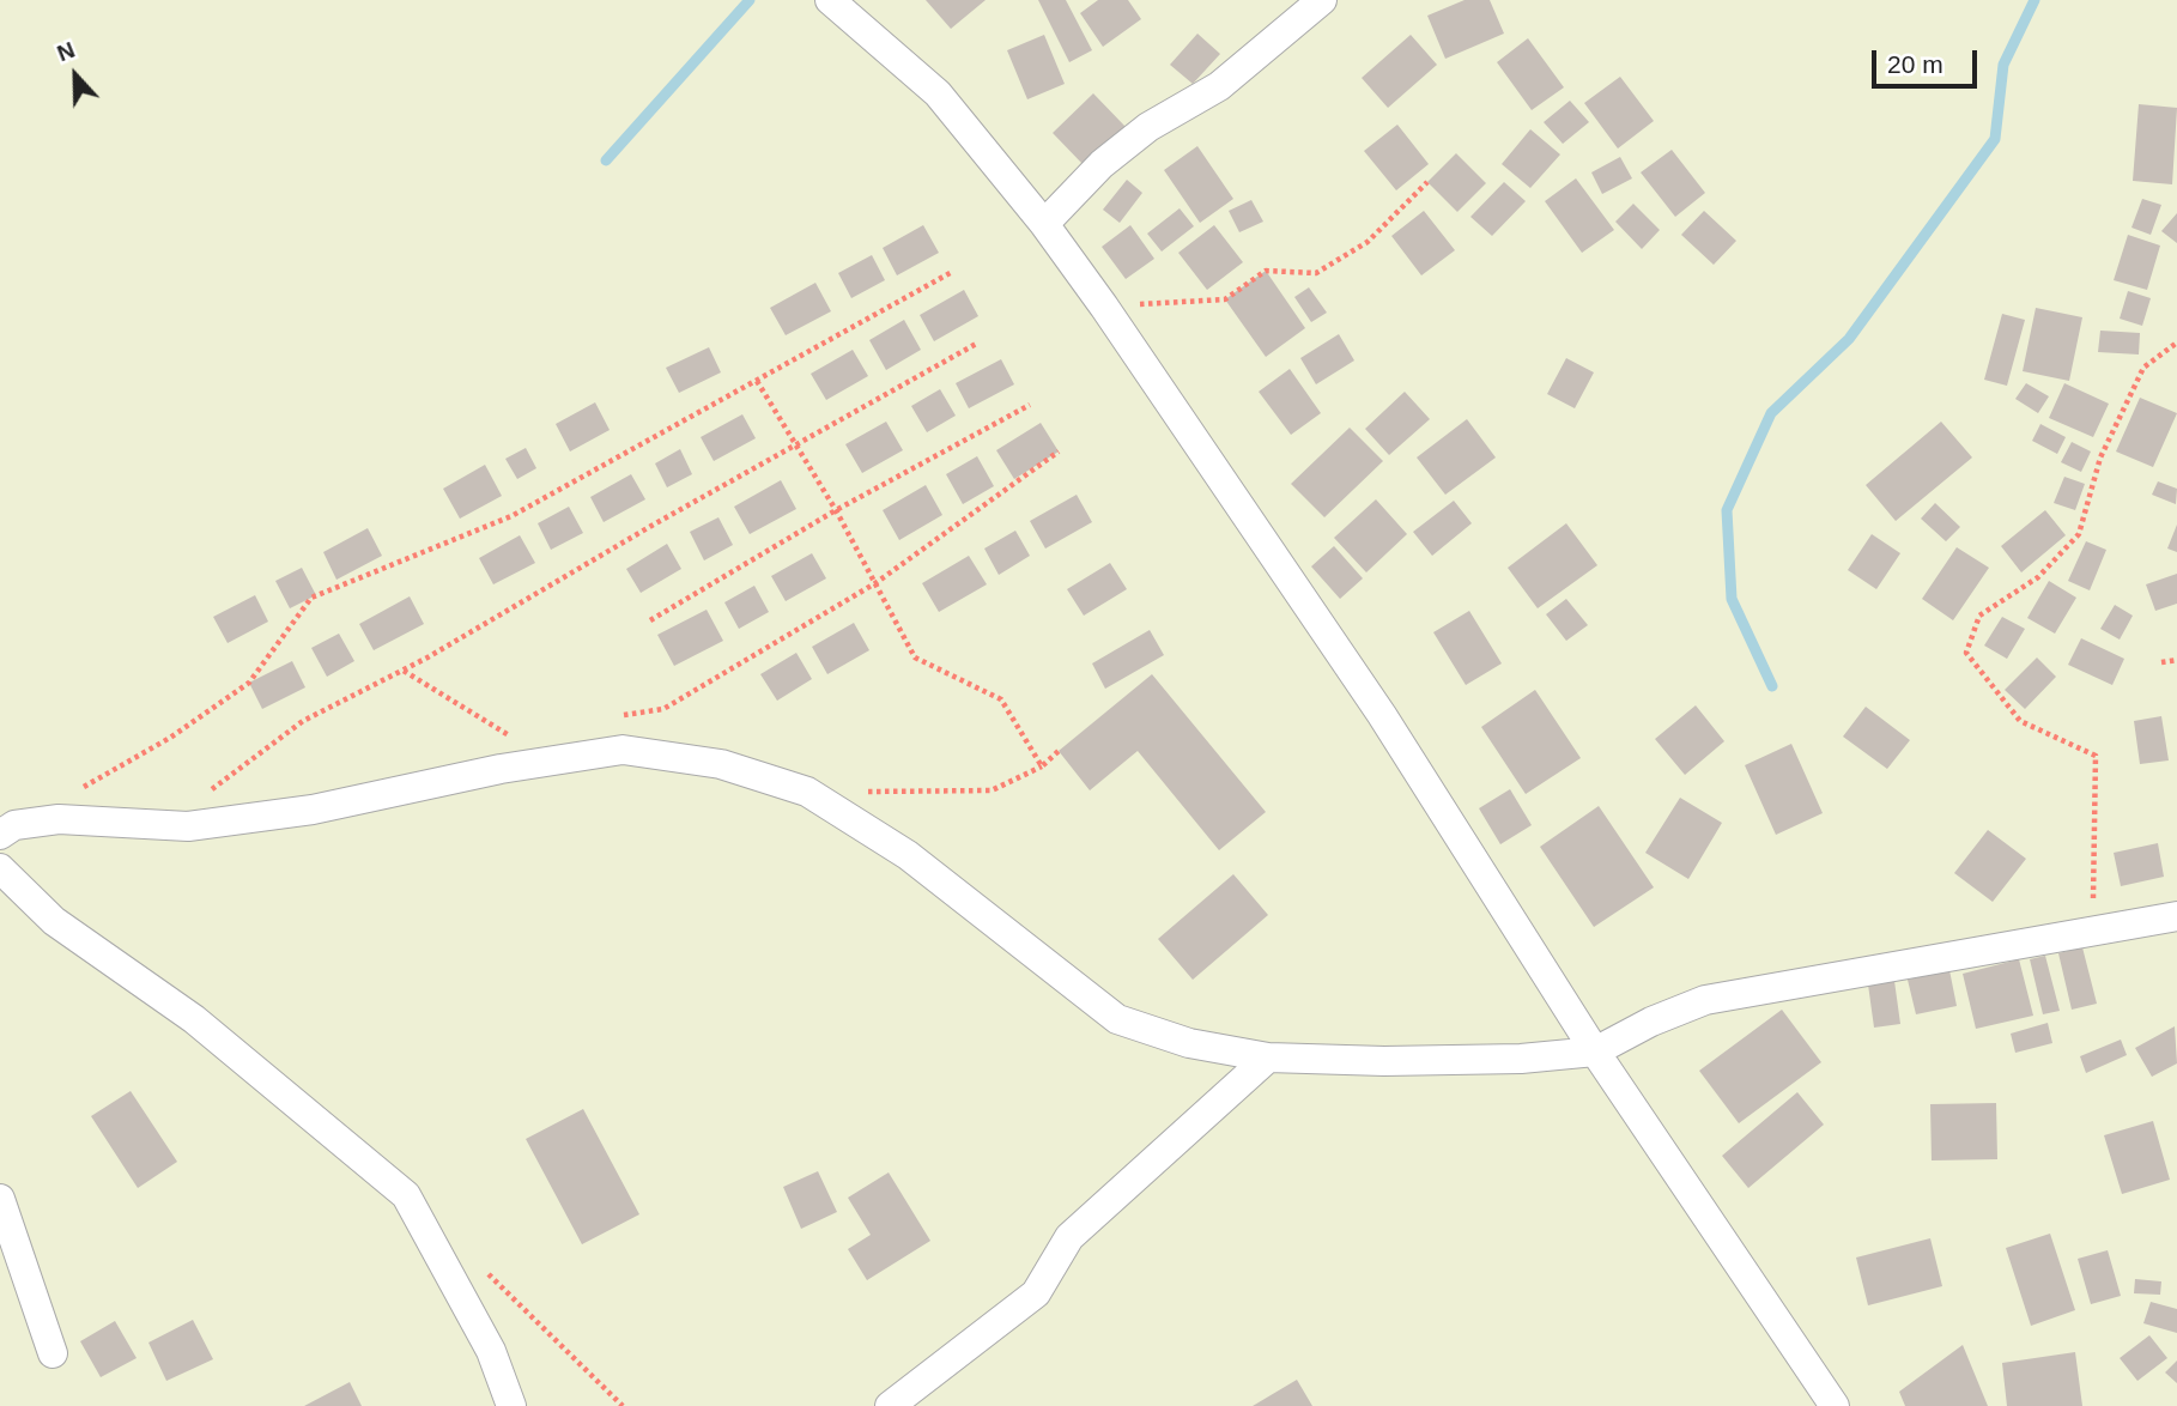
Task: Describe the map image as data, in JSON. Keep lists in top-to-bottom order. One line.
{"scale_bar":"20 m","north":"top"}
